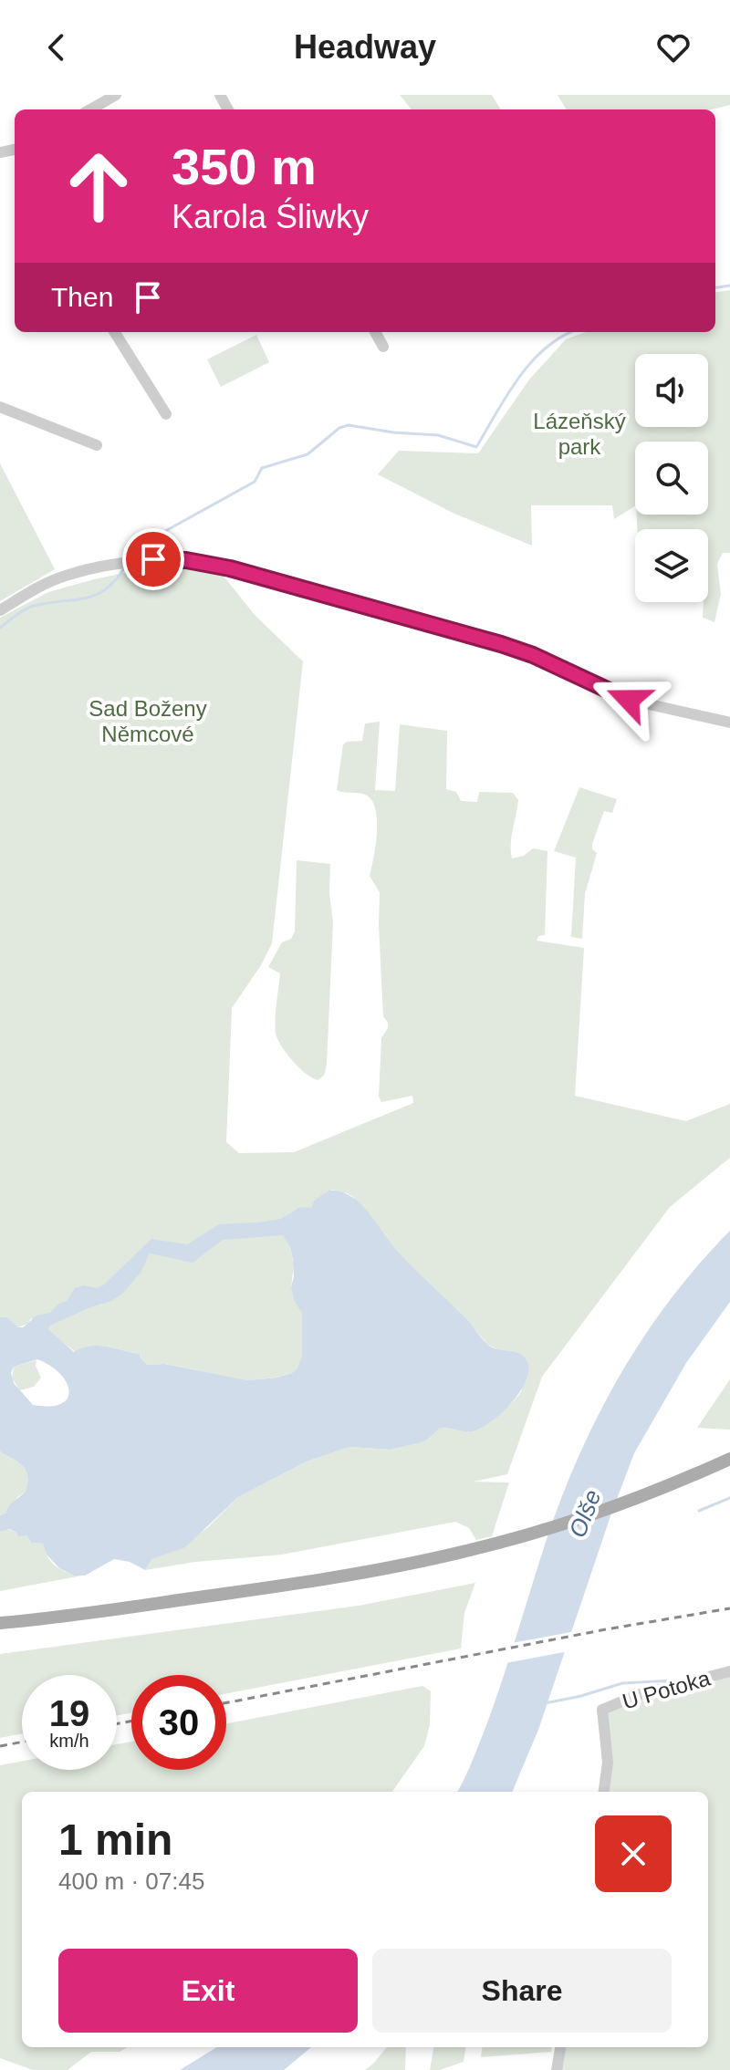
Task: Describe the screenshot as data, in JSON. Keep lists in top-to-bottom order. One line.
{"streets":{"street":["U Potoka"]},"water":["Olše"],"parks":["Lázeňský park","Sad Boženy Němcové"],"page":{"header":"Headway","turn":["350 m","Karola Śliwky"],"then":"Then","speed":"19 km/h","limit":"30","heading":["1 min","400 m · 07:45"],"buttons":["Exit","Share"]}}
